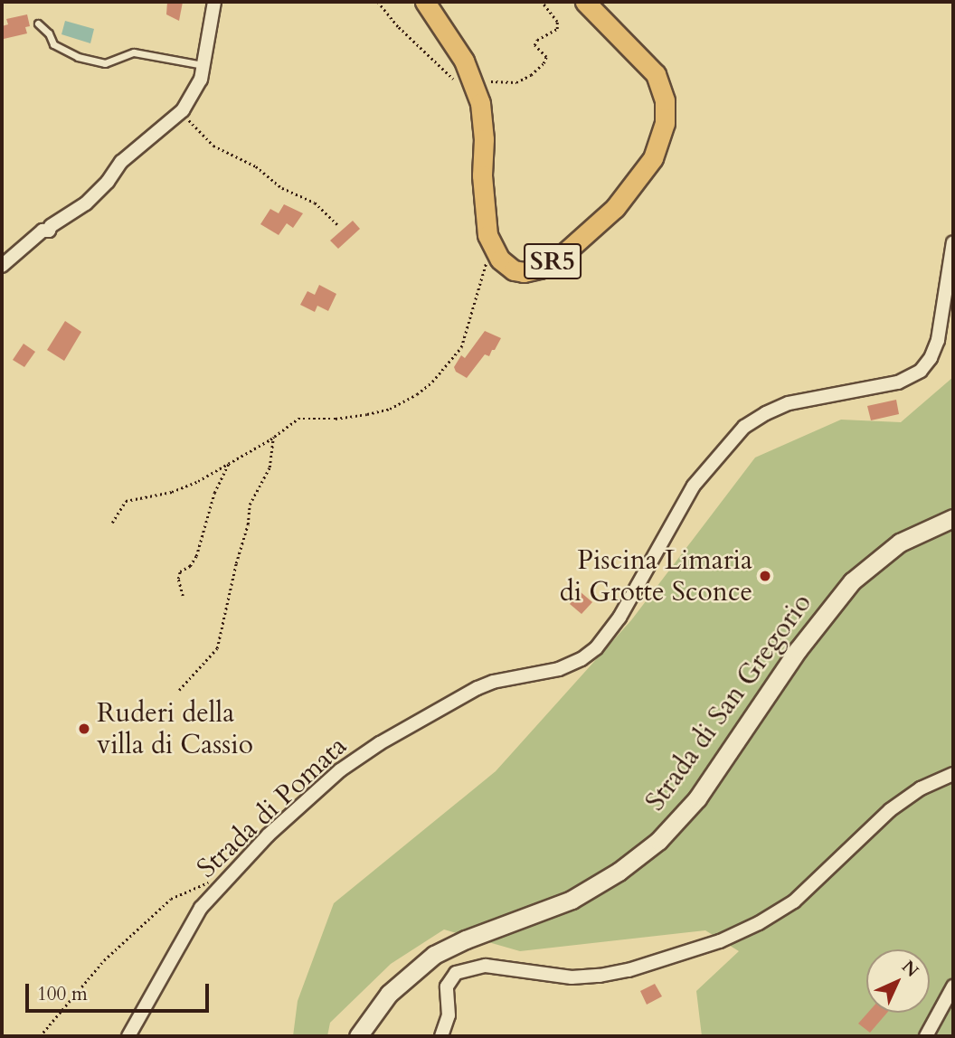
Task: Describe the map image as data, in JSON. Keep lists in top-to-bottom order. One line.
{"streets":{"main road":["SR5"],"street":["Strada di San Gregorio","Strada di Pomata"]},"places":["Piscina Limaria di Grotte Sconce","Ruderi della villa di Cassio"],"scale_bar":"100 m","north":"top right"}
